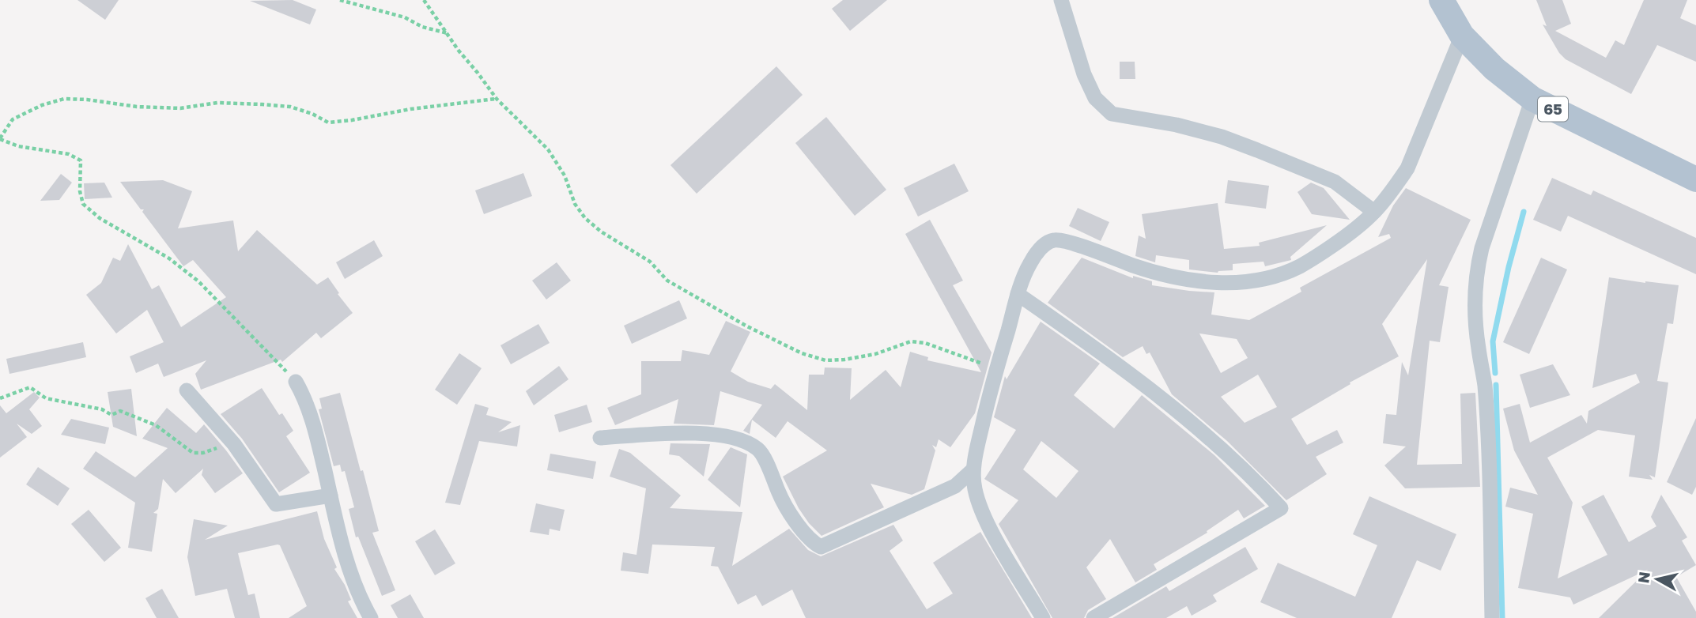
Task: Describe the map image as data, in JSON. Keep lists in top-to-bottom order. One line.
{"streets":{"main road":["65"]},"north":"left"}
